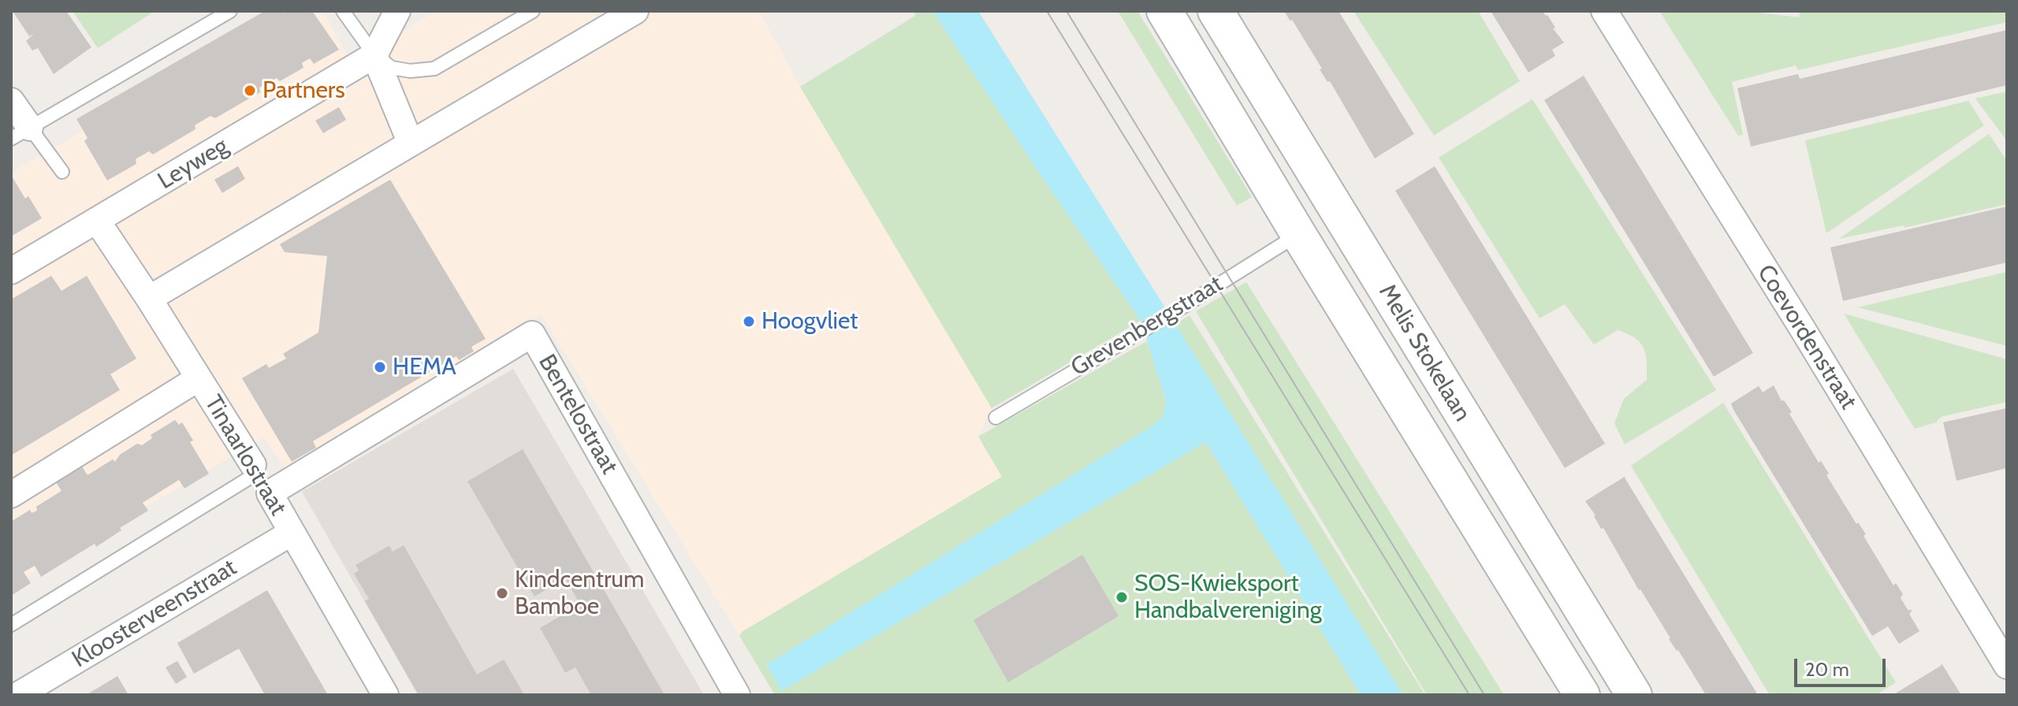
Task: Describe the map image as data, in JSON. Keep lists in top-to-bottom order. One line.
{"streets":{"street":["Leyweg","Coevordenstraat","Melis Stokelaan","Bentelostraat","Tinaarlostraat","Kloosterveenstraat"],"lane":["Grevenbergstraat"]},"crossings":[["Leyweg","Tinaarlostraat"],["Grevenbergstraat","Melis Stokelaan"],["Bentelostraat","Tinaarlostraat"],["Tinaarlostraat","Kloosterveenstraat"]],"places":["Partners","Hoogvliet","HEMA","Kindcentrum Bamboe","SOS-Kwieksport Handbalvereniging"],"scale_bar":"20 m"}
